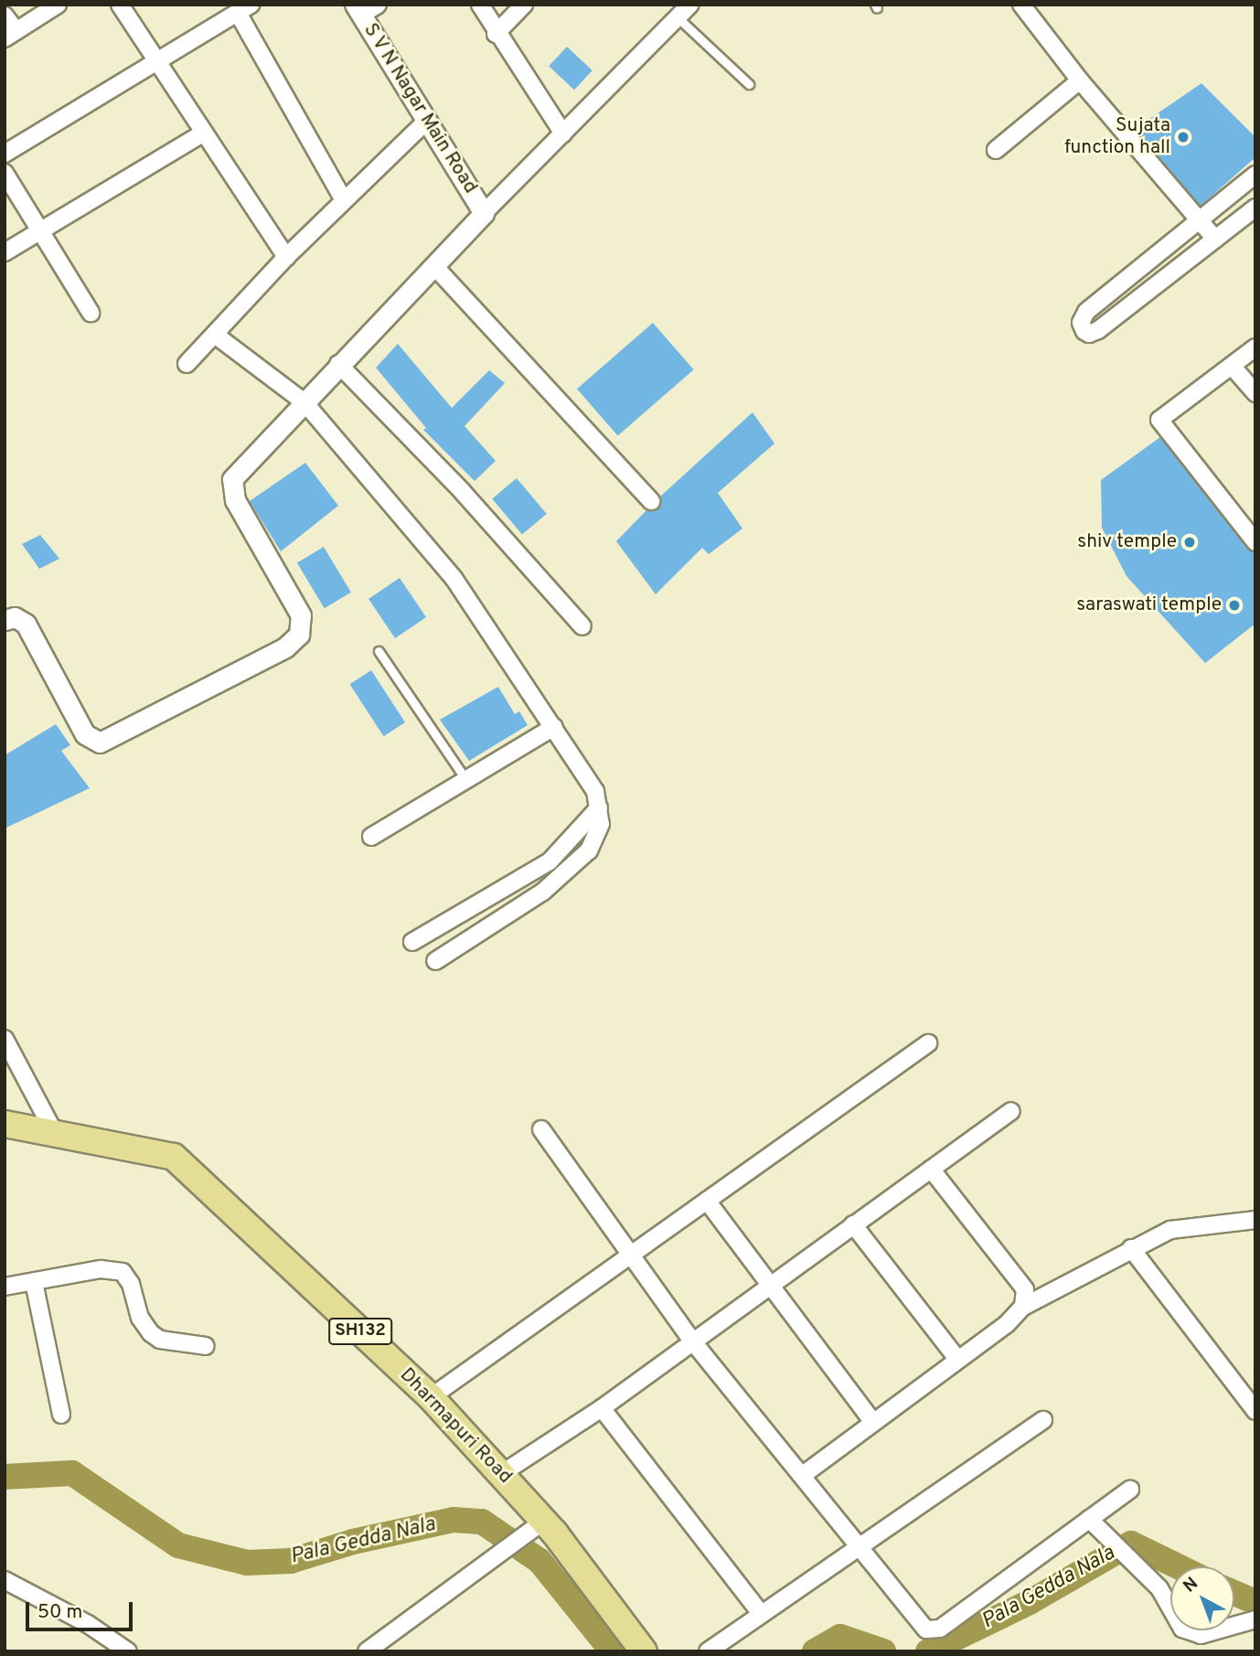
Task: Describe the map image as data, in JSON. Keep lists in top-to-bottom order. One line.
{"streets":{"main road":["SH132","Dharmapuri Road"],"street":["S V N Nagar Main Road"]},"water":["Pala Gedda Nala"],"places":["Sujata function hall","shiv temple","saraswati temple"],"scale_bar":"50 m","north":"top left"}
